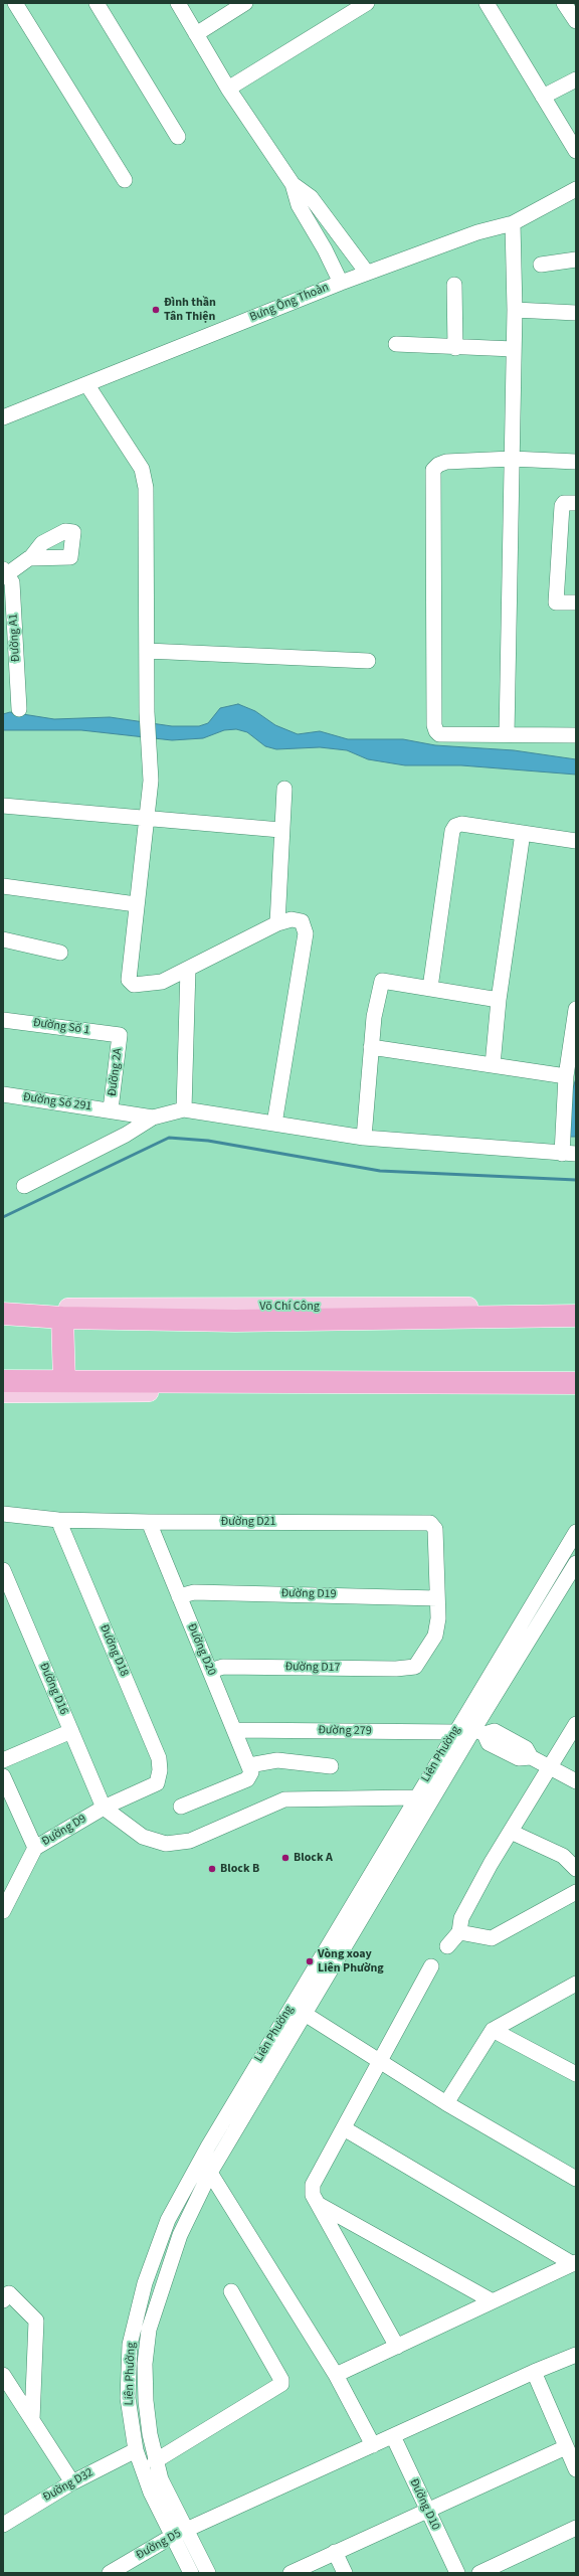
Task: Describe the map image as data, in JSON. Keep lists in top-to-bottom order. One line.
{"streets":{"highway":["Võ Chí Công"],"street":["Bưng Ông Thoàn","Đường A1","Đường Số 1","Đường 2A","Đường Số 291","Đường D21","Đường D19","Đường D20","Đường D18","Đường D17","Đường D16","Đường 279","Liên Phường","Đường D9","Đường D32","Đường D10","Đường D5"]},"crossings":[["Đường Số 1","Đường 2A"],["Đường 2A","Đường Số 291"],["Đường D21","Đường D19"],["Đường D21","Đường D20"],["Đường D21","Đường D18"],["Đường D21","Đường D17"],["Đường D19","Đường D20"],["Đường D19","Đường D17"],["Đường D20","Đường D17"],["Đường D20","Đường 279"],["Đường D18","Đường D9"],["Đường D16","Đường D9"],["Đường 279","Liên Phường"],["Liên Phường","Đường D32"],["Liên Phường","Đường D5"],["Đường D10","Đường D5"]],"places":["Đình thần Tân Thiện","Block A","Block B","Vòng xoay Liên Phường"]}
